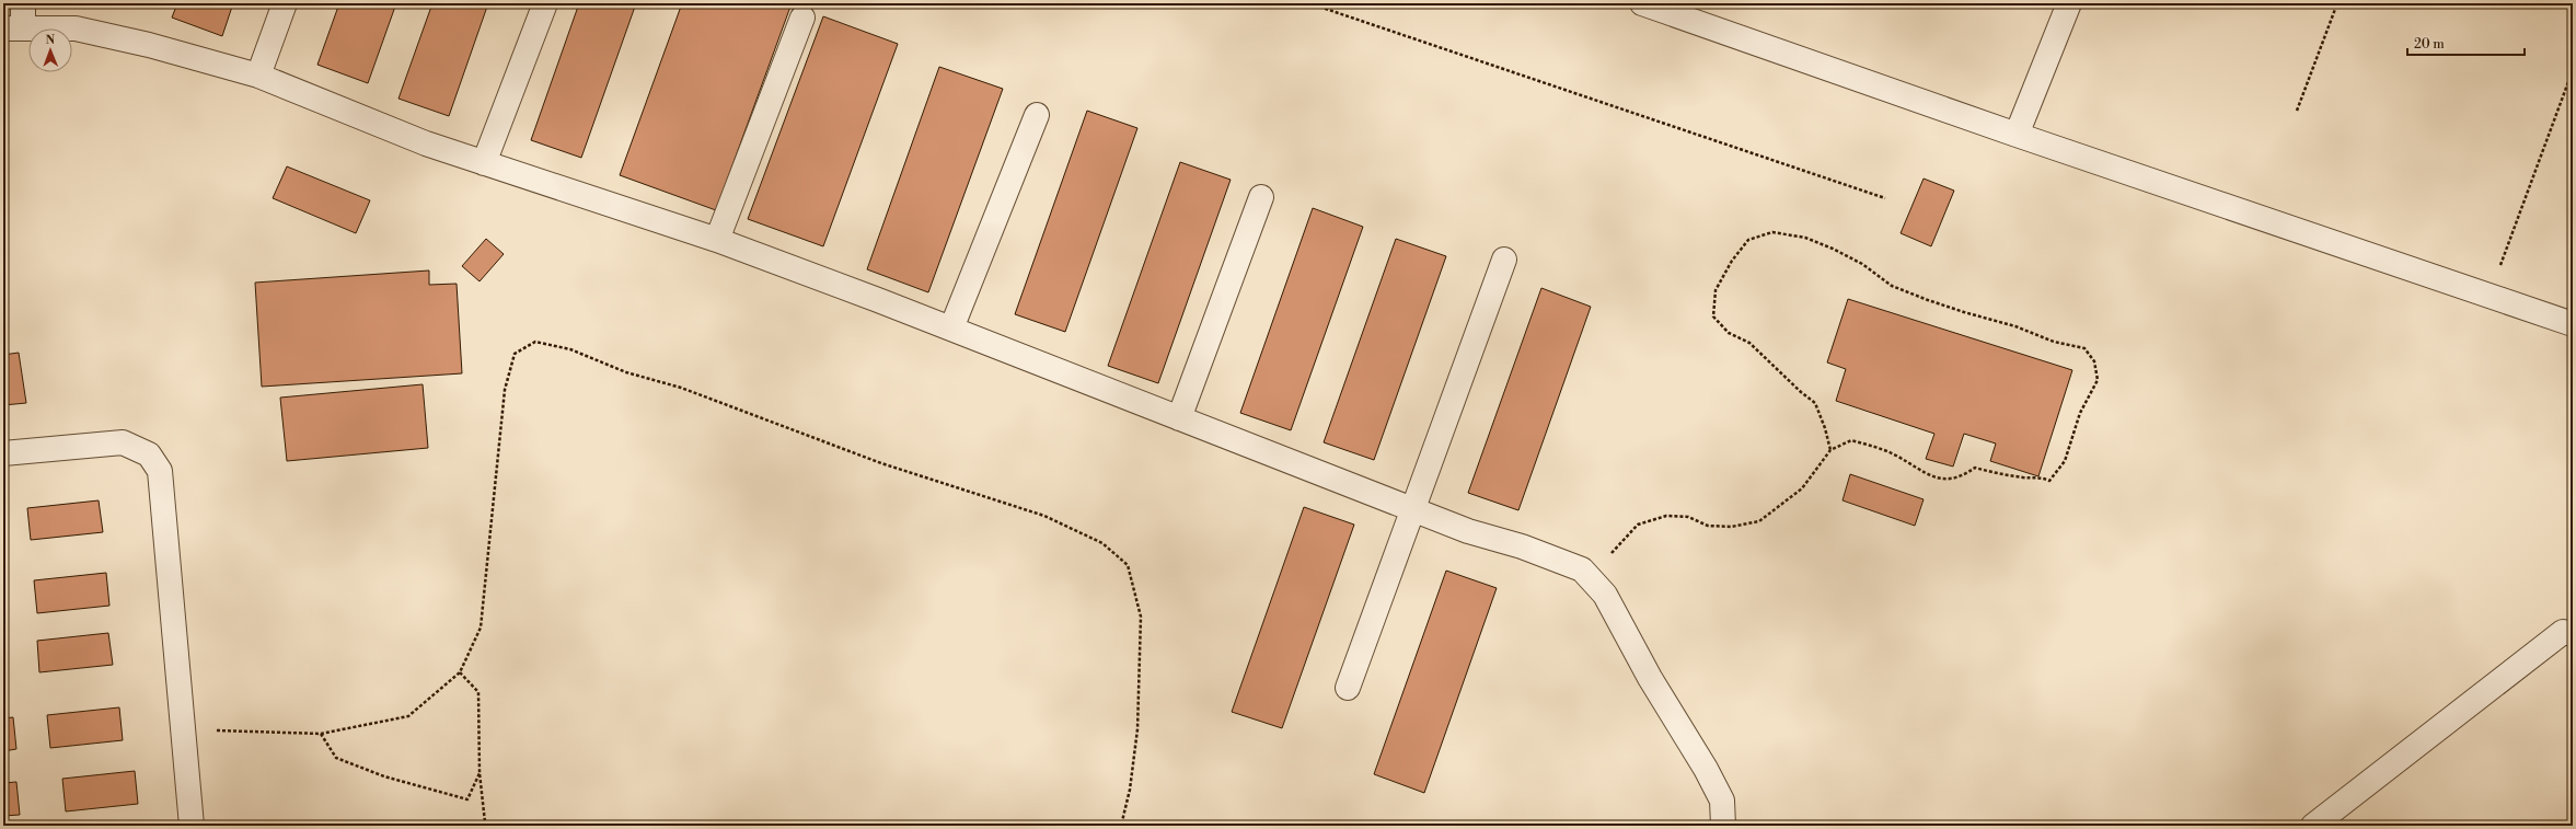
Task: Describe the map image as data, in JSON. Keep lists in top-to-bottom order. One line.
{"scale_bar":"20 m","north":"top"}
